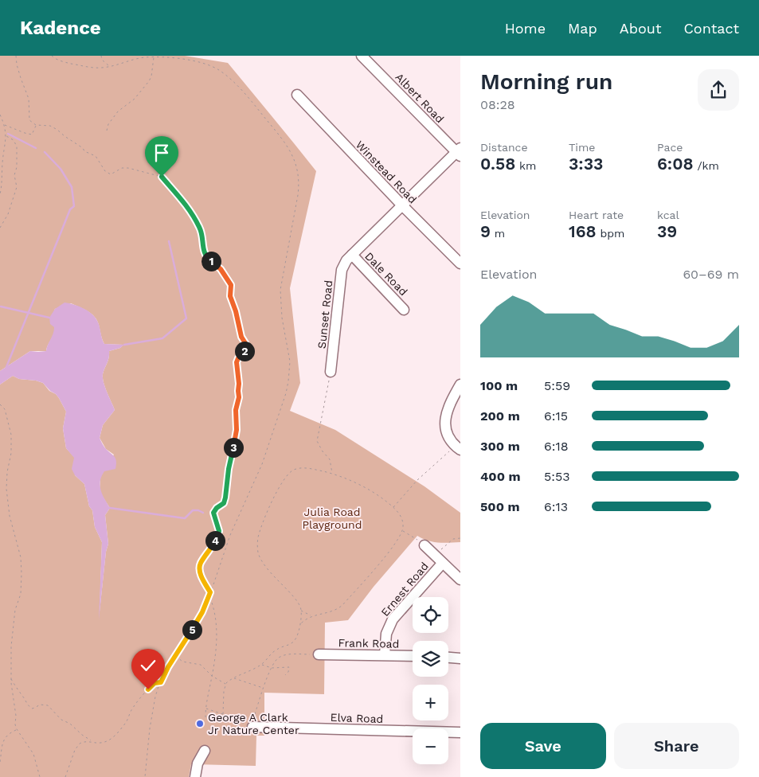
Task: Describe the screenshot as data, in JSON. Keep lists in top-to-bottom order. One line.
{"streets":{"street":["Albert Road","Winstead Road","Dale Road","Sunset Road","Ernest Road","Frank Road","Elva Road"]},"crossings":[["Dale Road","Sunset Road"],["Ernest Road","Frank Road"]],"parks":["Julia Road Playground"],"places":["George A Clark Jr Nature Center"],"page":{"header":"Kadence","nav":["Home","Map","About","Contact"],"heading":["Morning run","08:28"],"stats":[["Distance","0.58 km"],["Time","3:33"],["Pace","6:08 /km"],["Elevation","9 m"],["Heart rate","168 bpm"],["kcal","39"]],"pins":["1","2","3","4","5"],"chart":["Elevation","60–69 m"],"list":[{"name":"100 m","note":"5:59"},{"name":"200 m","note":"6:15"},{"name":"300 m","note":"6:18"},{"name":"400 m","note":"5:53"},{"name":"500 m","note":"6:13"}],"map_buttons":["+","−"],"buttons":["Save","Share"]}}
